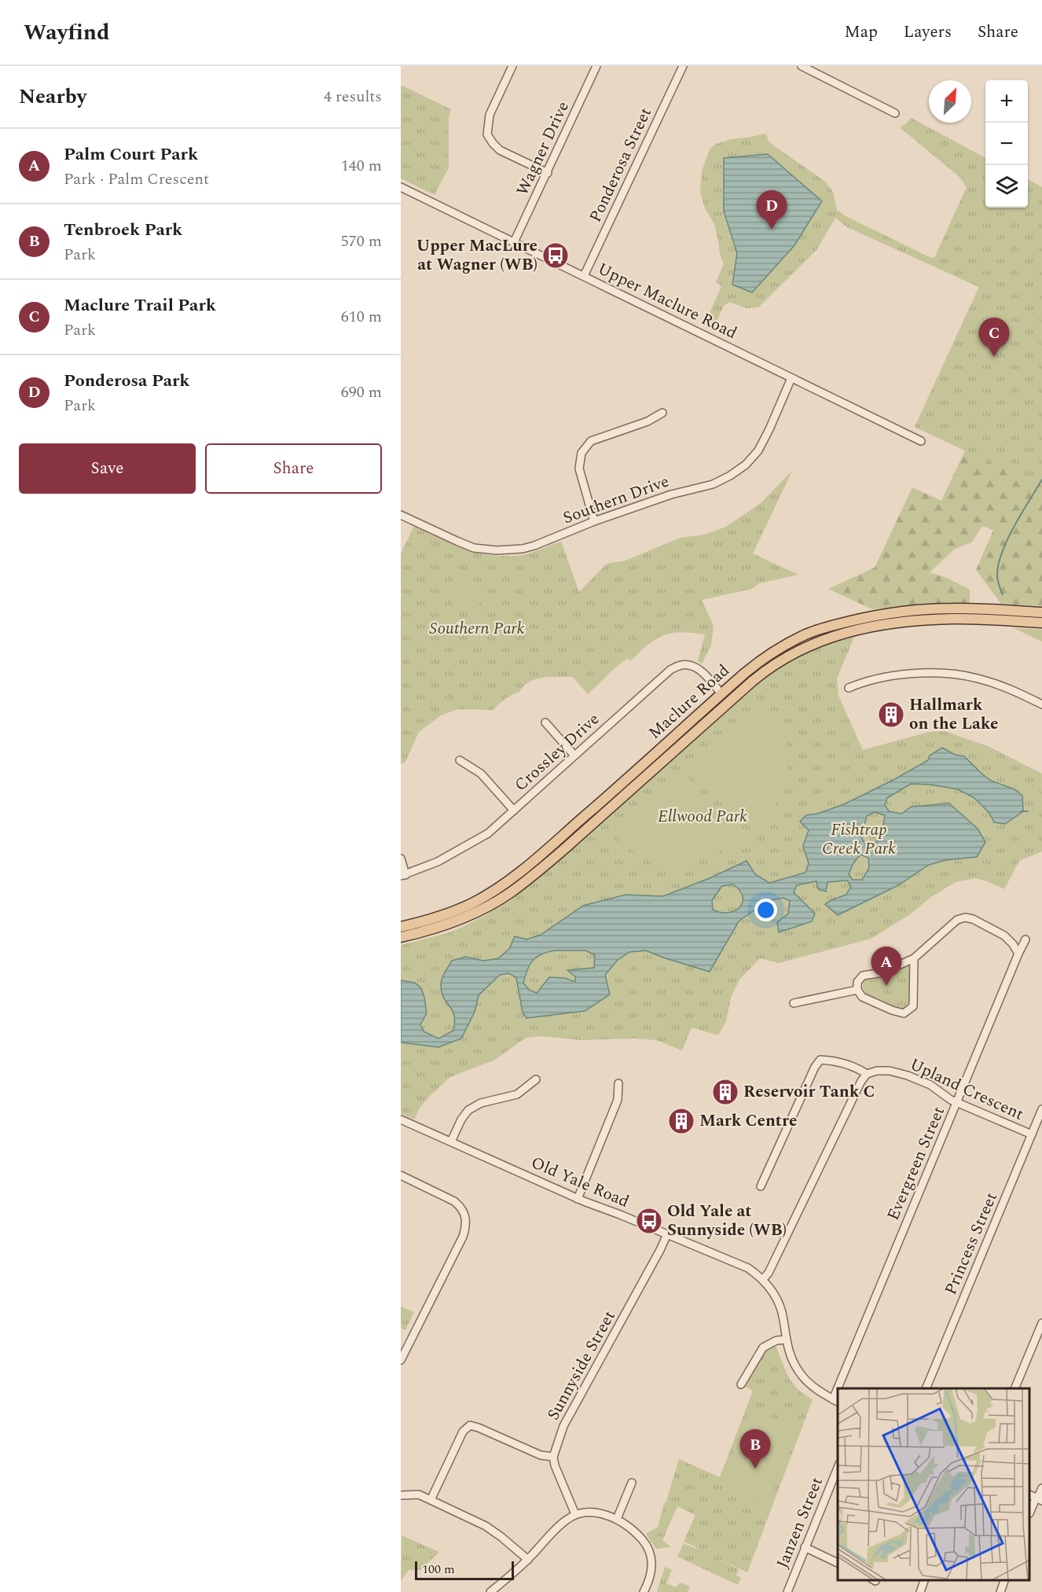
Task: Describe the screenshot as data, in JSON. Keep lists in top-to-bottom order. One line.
{"streets":{"main road":["Maclure Road"],"street":["Wagner Drive","Ponderosa Street","Upper Maclure Road","Southern Drive","Crossley Drive","Upland Crescent","Evergreen Street","Old Yale Road","Princess Street","Sunnyside Street","Janzen Street"]},"crossings":[["Wagner Drive","Upper Maclure Road"],["Ponderosa Street","Upper Maclure Road"],["Upper Maclure Road","Southern Drive"],["Maclure Road","Crossley Drive"],["Upland Crescent","Evergreen Street"],["Upland Crescent","Princess Street"],["Old Yale Road","Sunnyside Street"]],"parks":["Southern Park","Ellwood Park","Fishtrap Creek Park"],"places":{"bus stop":["Upper MacLure at Wagner (WB)","Old Yale at Sunnyside (WB)"],"building":["Hallmark on the Lake","Reservoir Tank C","Mark Centre"]},"scale_bar":"100 m","north":"top right","page":{"header":"Wayfind","nav":["Map","Layers","Share"],"heading":["Nearby","4 results"],"map_buttons":["+","−"],"list":[{"mark":"A","name":"Palm Court Park","note":"Park · Palm Crescent","value":"140 m"},{"mark":"B","name":"Tenbroek Park","note":"Park","value":"570 m"},{"mark":"C","name":"Maclure Trail Park","note":"Park","value":"610 m"},{"mark":"D","name":"Ponderosa Park","note":"Park","value":"690 m"}],"pins":["D","C","A","B"],"buttons":["Save","Share"],"scale":"100 m"}}
